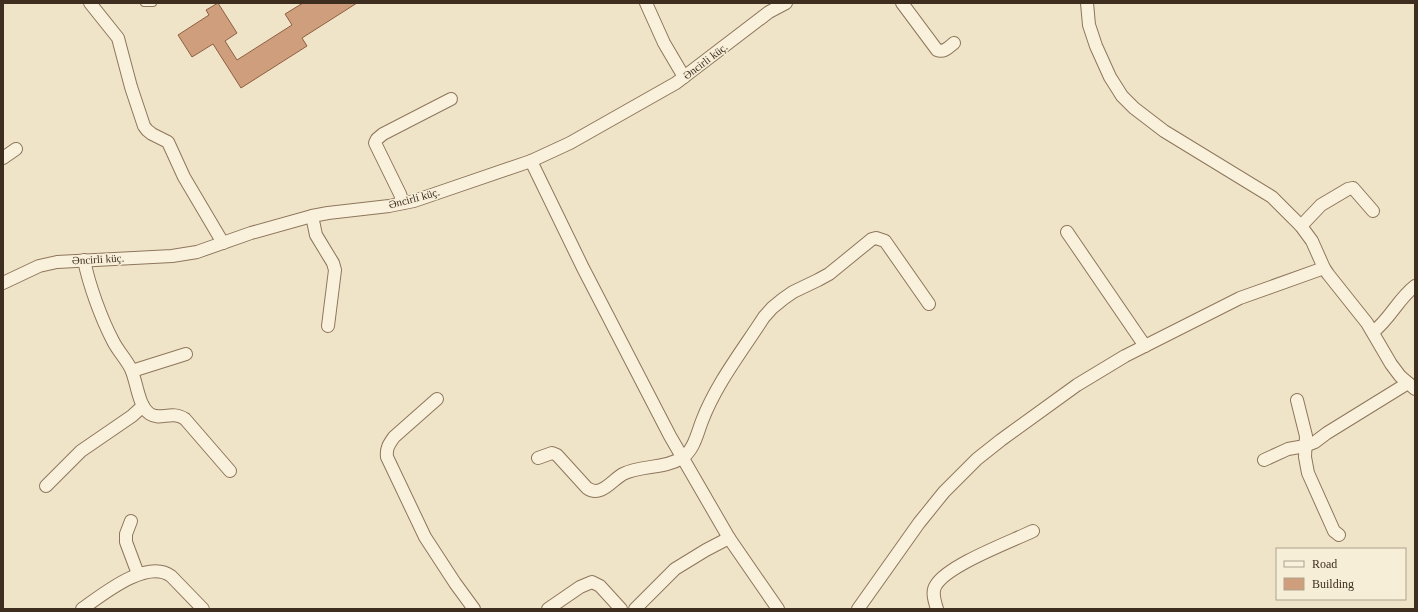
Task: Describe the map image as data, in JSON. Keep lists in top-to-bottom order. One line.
{"streets":{"street":["Əncirli küç."]},"legend":["Road","Building"]}
